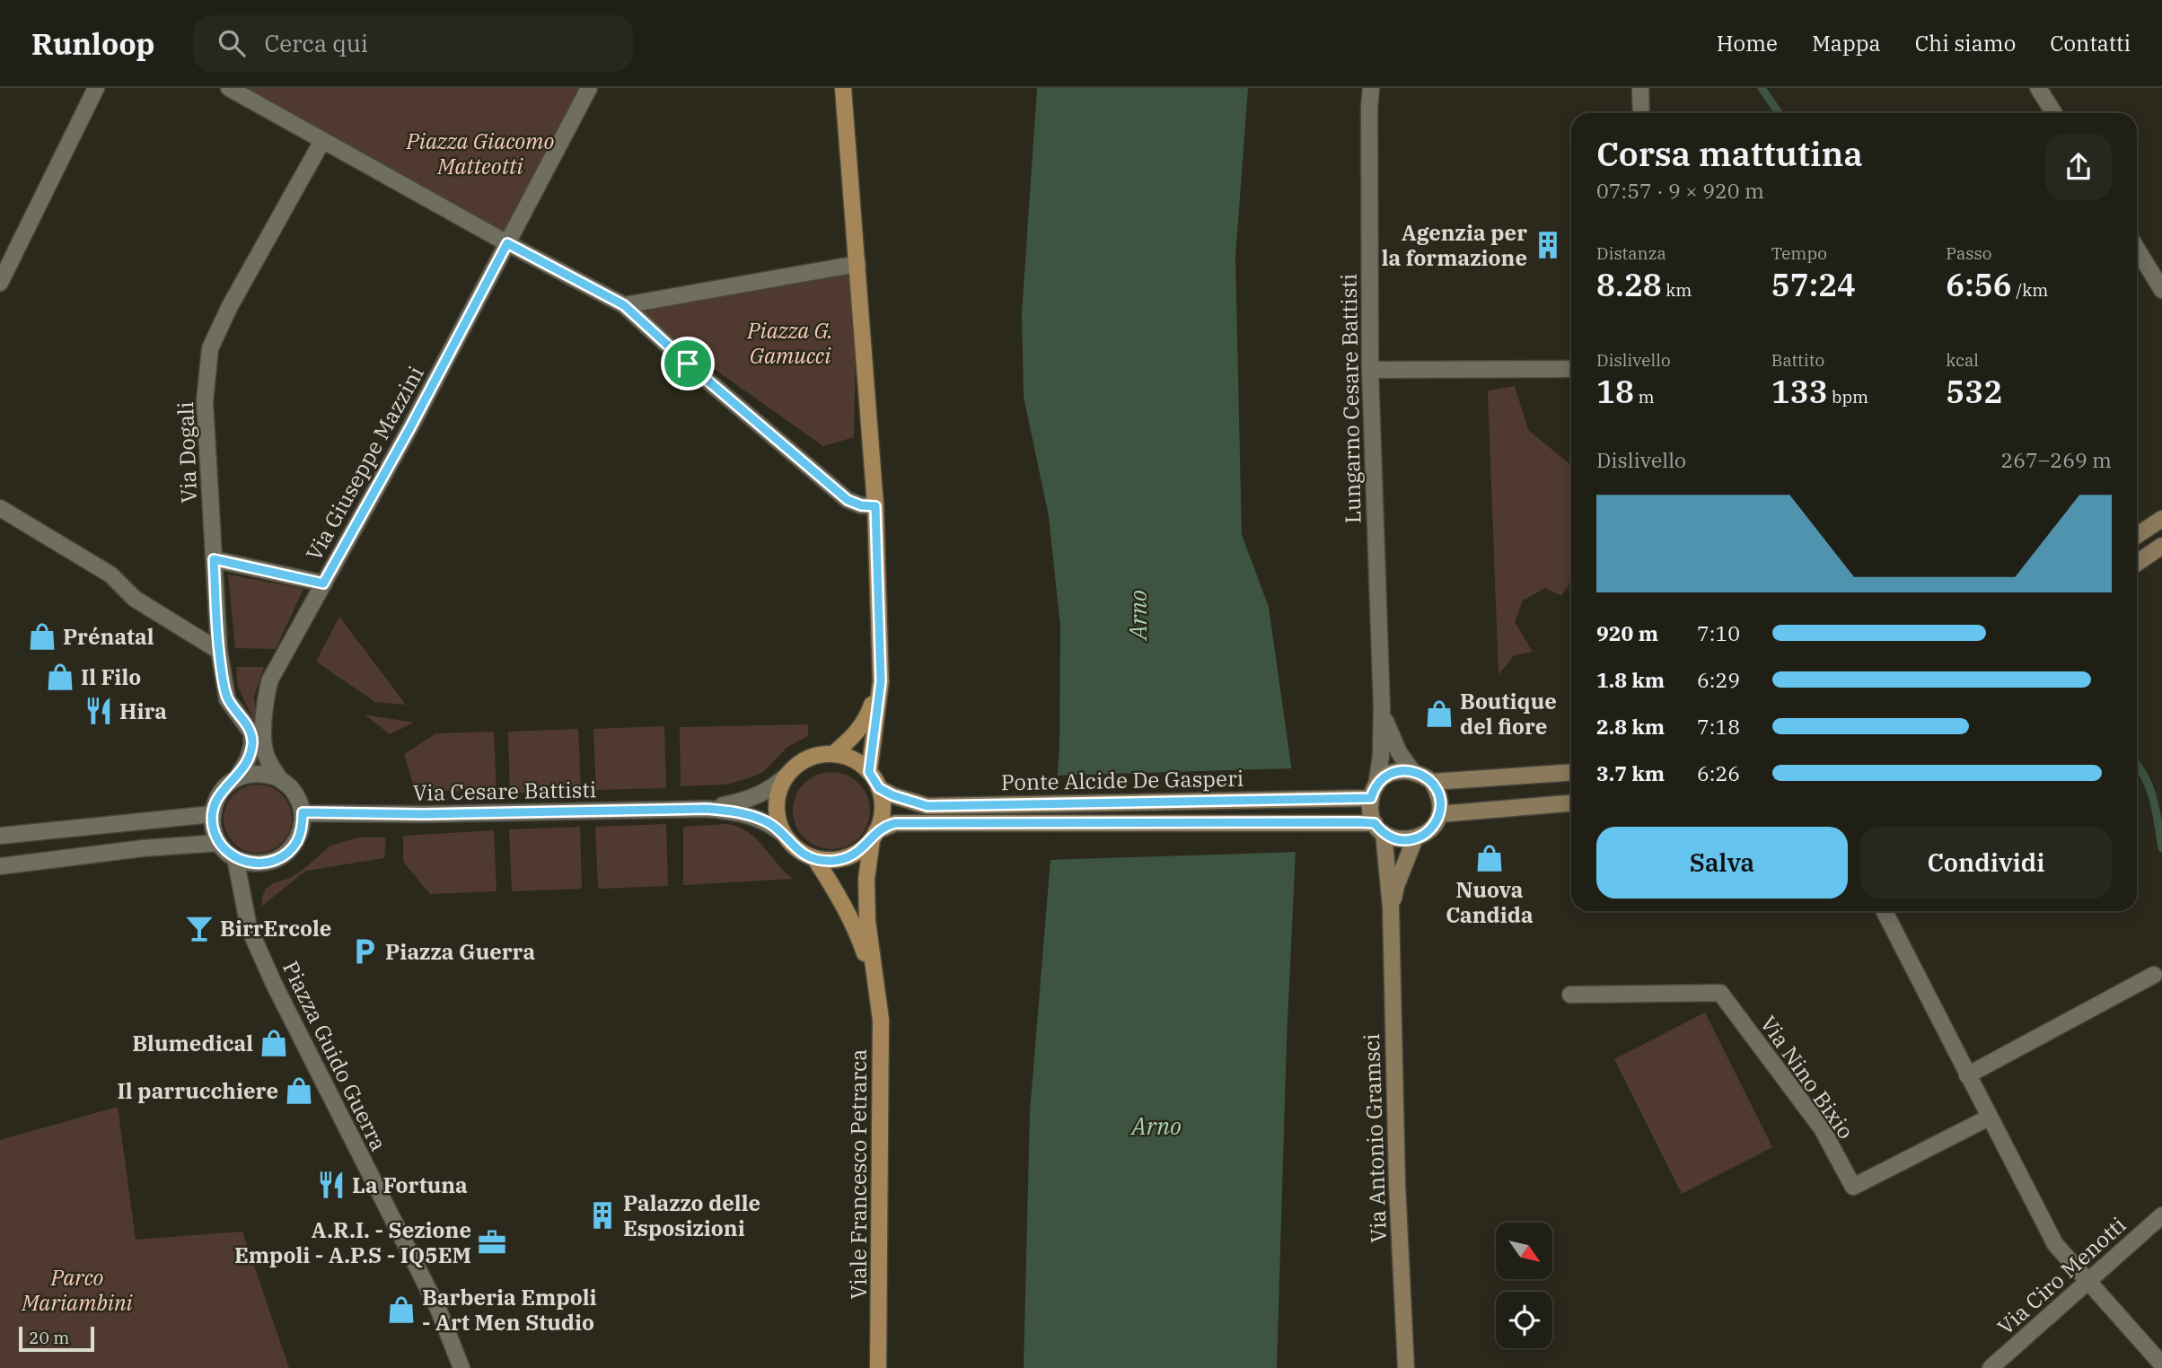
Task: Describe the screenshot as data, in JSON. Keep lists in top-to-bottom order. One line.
{"streets":{"main road":["Ponte Alcide De Gasperi","Via Antonio Gramsci","Viale Francesco Petrarca"],"street":["Lungarno Cesare Battisti","Via Dogali","Via Giuseppe Mazzini","Via Cesare Battisti","Piazza Guido Guerra","Via Nino Bixio","Via Ciro Menotti"]},"crossings":[["Lungarno Cesare Battisti","Ponte Alcide De Gasperi"],["Lungarno Cesare Battisti","Via Antonio Gramsci"],["Via Dogali","Via Giuseppe Mazzini"],["Via Dogali","Via Cesare Battisti"],["Via Dogali","Piazza Guido Guerra"],["Via Giuseppe Mazzini","Via Cesare Battisti"],["Via Giuseppe Mazzini","Piazza Guido Guerra"],["Ponte Alcide De Gasperi","Via Cesare Battisti"],["Ponte Alcide De Gasperi","Via Antonio Gramsci"],["Ponte Alcide De Gasperi","Viale Francesco Petrarca"],["Via Cesare Battisti","Piazza Guido Guerra"],["Via Cesare Battisti","Viale Francesco Petrarca"]],"water":["Arno"],"parks":["Piazza Giacomo Matteotti","Piazza G. Gamucci","Parco Mariambini"],"places":{"building":["Agenzia per la formazione","Palazzo delle Esposizioni"],"shop":["Prénatal","Il Filo","Boutique del fiore","Nuova Candida","Blumedical","Il parrucchiere","Barberia Empoli - Art Men Studio"],"restaurant":["Hira","La Fortuna"],"bar":["BirrErcole"],"parking":["Piazza Guerra"],"office":["A.R.I. - Sezione Empoli - A.P.S - IQ5EM"]},"scale_bar":"20 m","north":"bottom right","page":{"header":"Runloop","search":"Cerca qui","nav":["Home","Mappa","Chi siamo","Contatti"],"heading":["Corsa mattutina","07:57 · 9 × 920 m"],"stats":[["Distanza","8.28 km"],["Tempo","57:24"],["Passo","6:56 /km"],["Dislivello","18 m"],["Battito","133 bpm"],["kcal","532"]],"chart":["Dislivello","267–269 m"],"list":[{"name":"920 m","note":"7:10"},{"name":"1.8 km","note":"6:29"},{"name":"2.8 km","note":"7:18"},{"name":"3.7 km","note":"6:26"}],"buttons":["Salva","Condividi"],"scale":"20 m"}}
